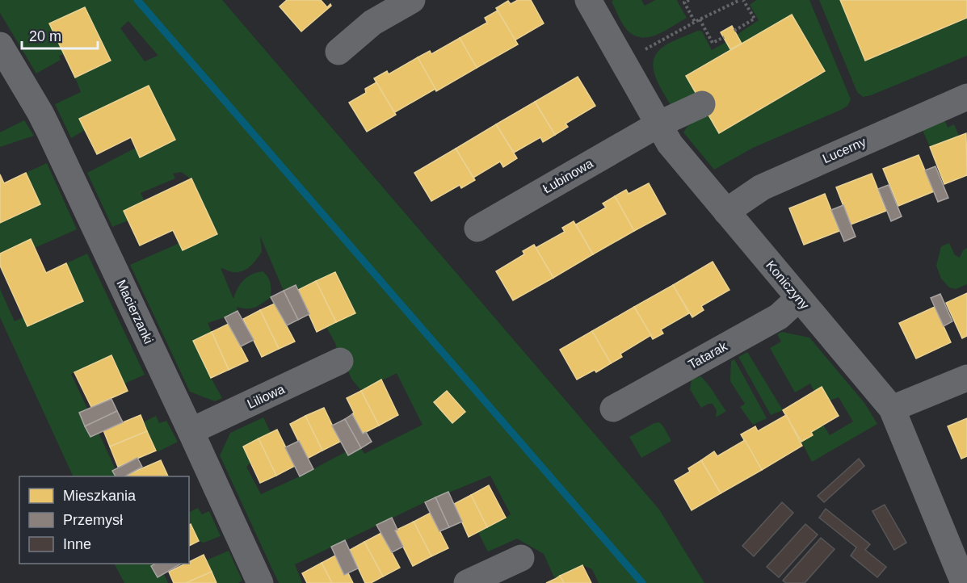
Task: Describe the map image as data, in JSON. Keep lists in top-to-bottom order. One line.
{"streets":{"street":["Lucerny","Łubinowa","Koniczyny","Macierzanki","Tatarak","Liliowa"]},"crossings":[["Lucerny","Koniczyny"],["Łubinowa","Koniczyny"],["Koniczyny","Tatarak"],["Macierzanki","Liliowa"]],"legend":["Mieszkania","Przemysł","Inne"],"scale_bar":"20 m"}
